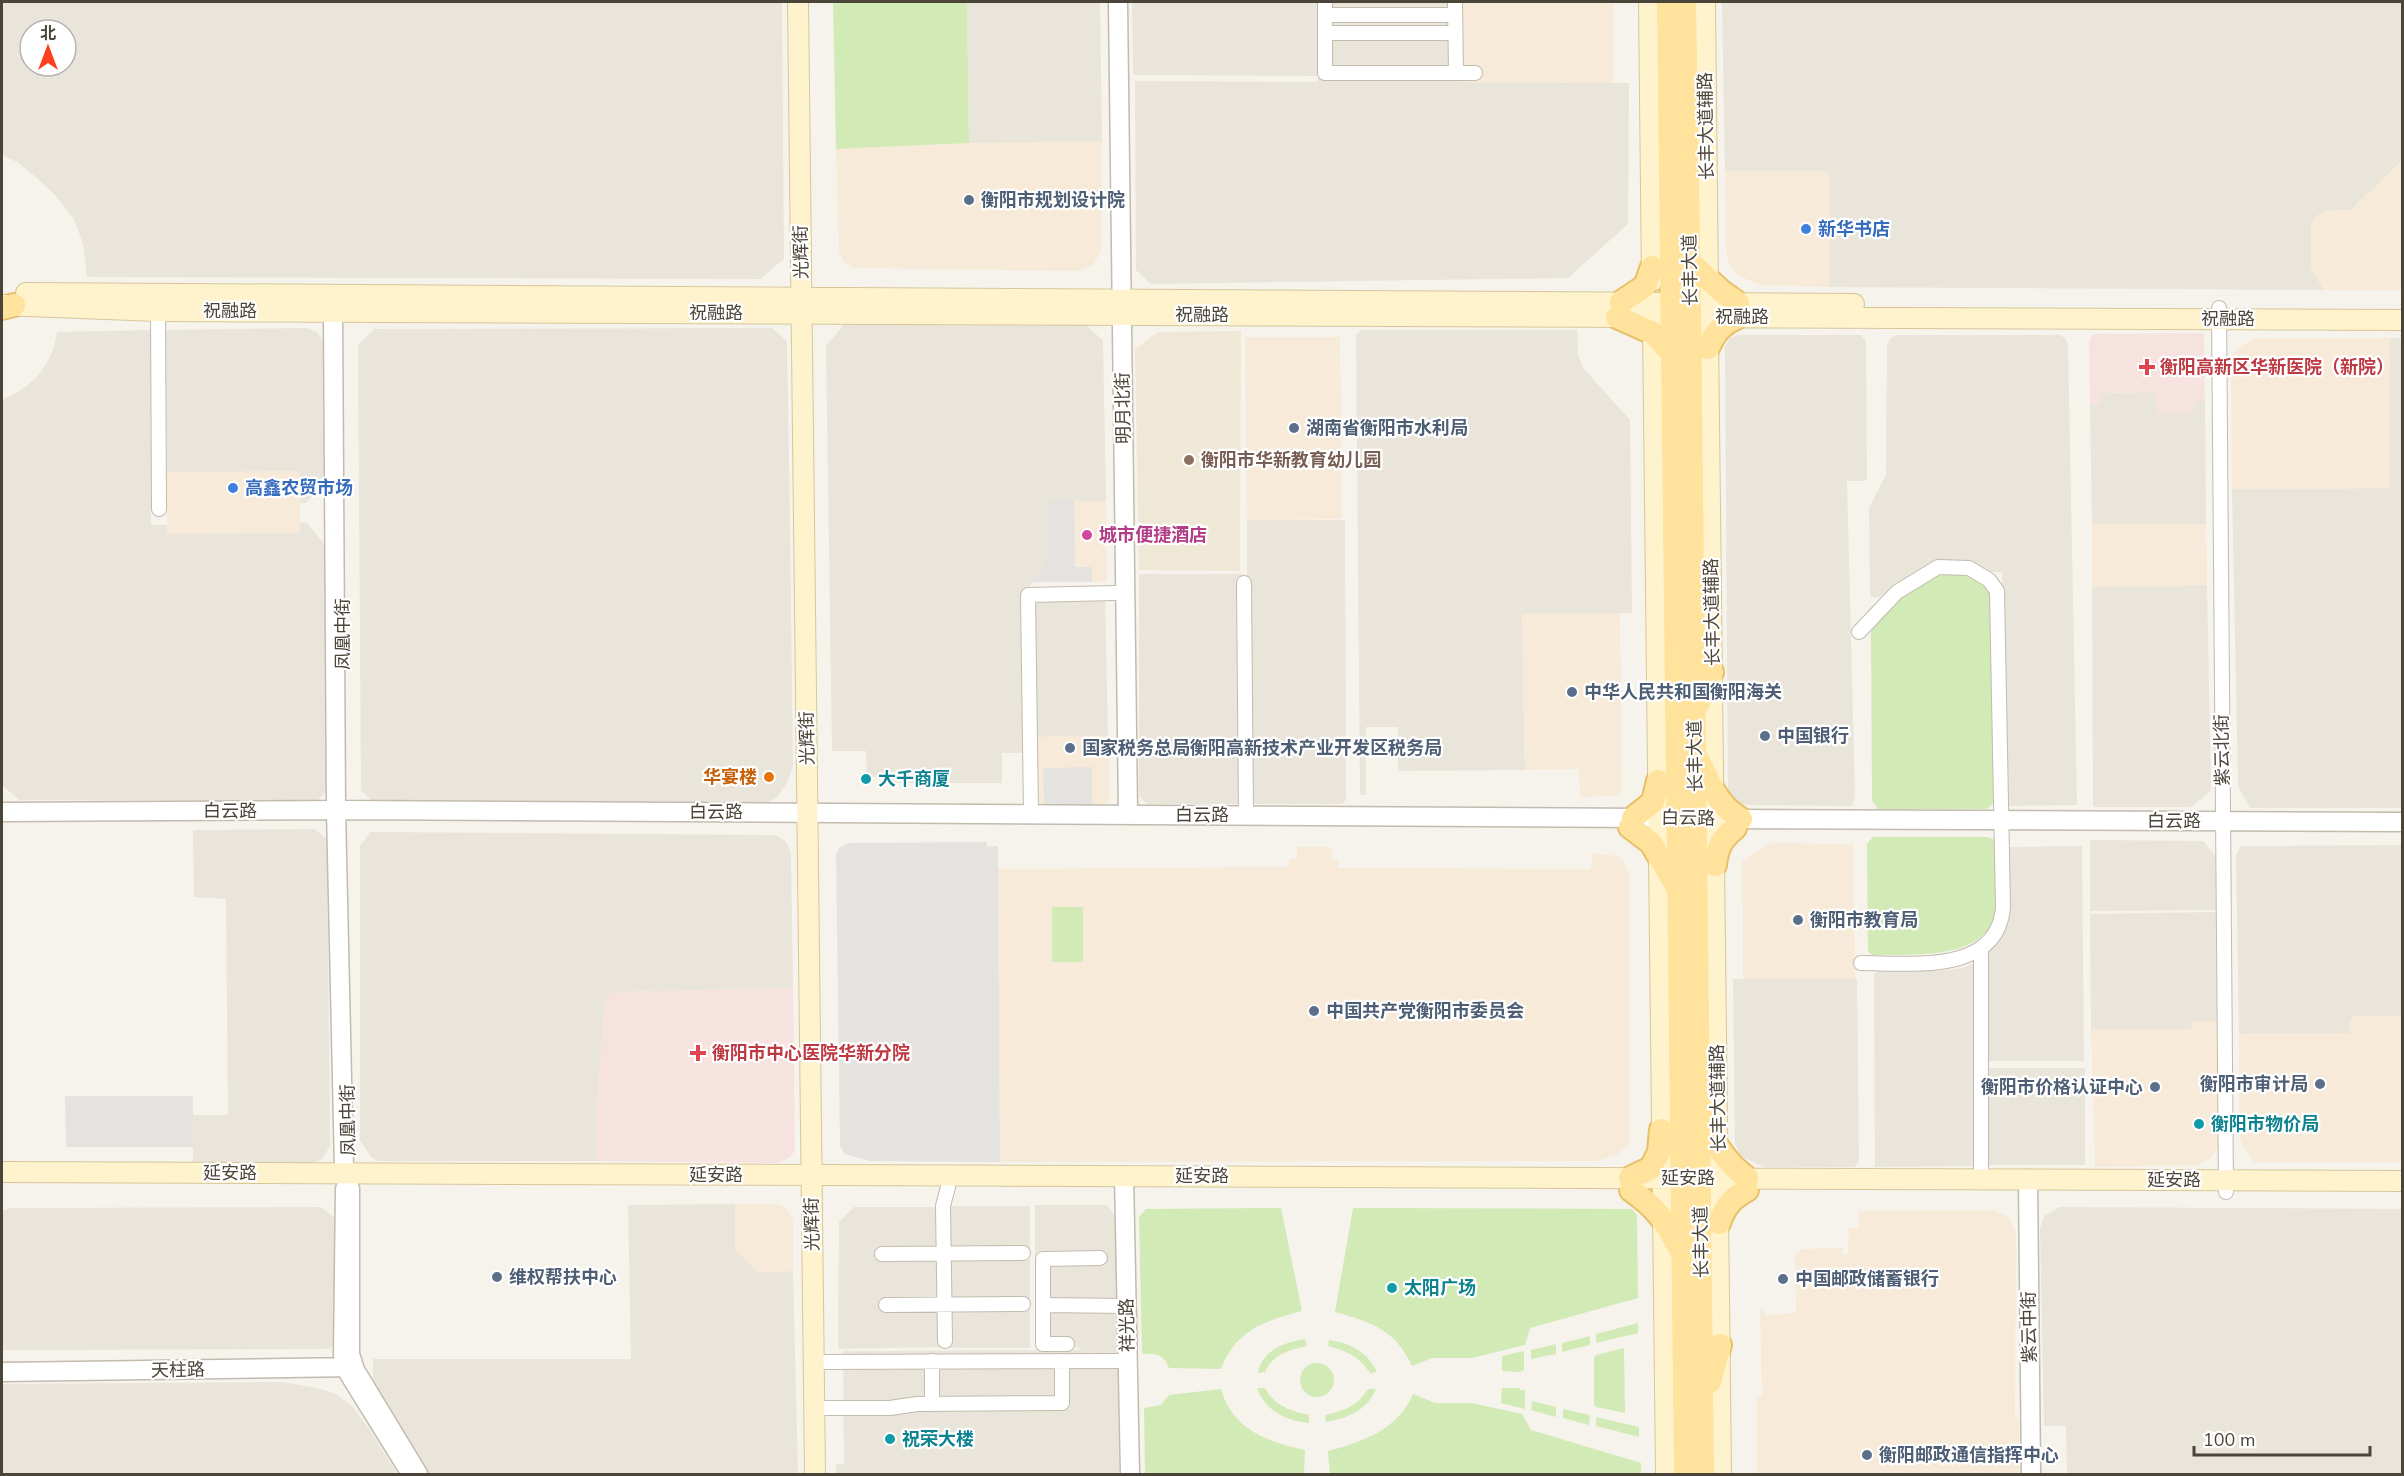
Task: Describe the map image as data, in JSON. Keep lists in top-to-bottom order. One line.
{"streets":{"main road":["长丰大道辅路","光辉街","长丰大道","祝融路","延安路"],"street":["明月北街","凤凰中街","紫云北街","白云路","祥光路","紫云中街","天柱路"]},"crossings":[["长丰大道辅路","长丰大道"],["长丰大道辅路","祝融路"],["长丰大道辅路","白云路"],["长丰大道辅路","延安路"],["光辉街","祝融路"],["光辉街","白云路"],["光辉街","延安路"],["长丰大道","祝融路"],["长丰大道","白云路"],["长丰大道","延安路"],["祝融路","明月北街"],["祝融路","凤凰中街"],["祝融路","紫云北街"],["明月北街","白云路"],["凤凰中街","白云路"],["凤凰中街","延安路"],["凤凰中街","天柱路"],["紫云北街","白云路"],["紫云北街","延安路"],["延安路","祥光路"],["延安路","紫云中街"]],"places":{"other":["衡阳市规划设计院","新华书店","湖南省衡阳市水利局","衡阳市华新教育幼儿园","高鑫农贸市场","城市便捷酒店","中华人民共和国衡阳海关","中国银行","国家税务总局衡阳高新技术产业开发区税务局","华宴楼","大千商厦","衡阳市教育局","中国共产党衡阳市委员会","衡阳市审计局","衡阳市价格认证中心","衡阳市物价局","维权帮扶中心","中国邮政储蓄银行","太阳广场","祝荣大楼","衡阳邮政通信指挥中心"],"health":["衡阳高新区华新医院（新院）","衡阳市中心医院华新分院"]},"scale_bar":"100 m","north":"top"}
